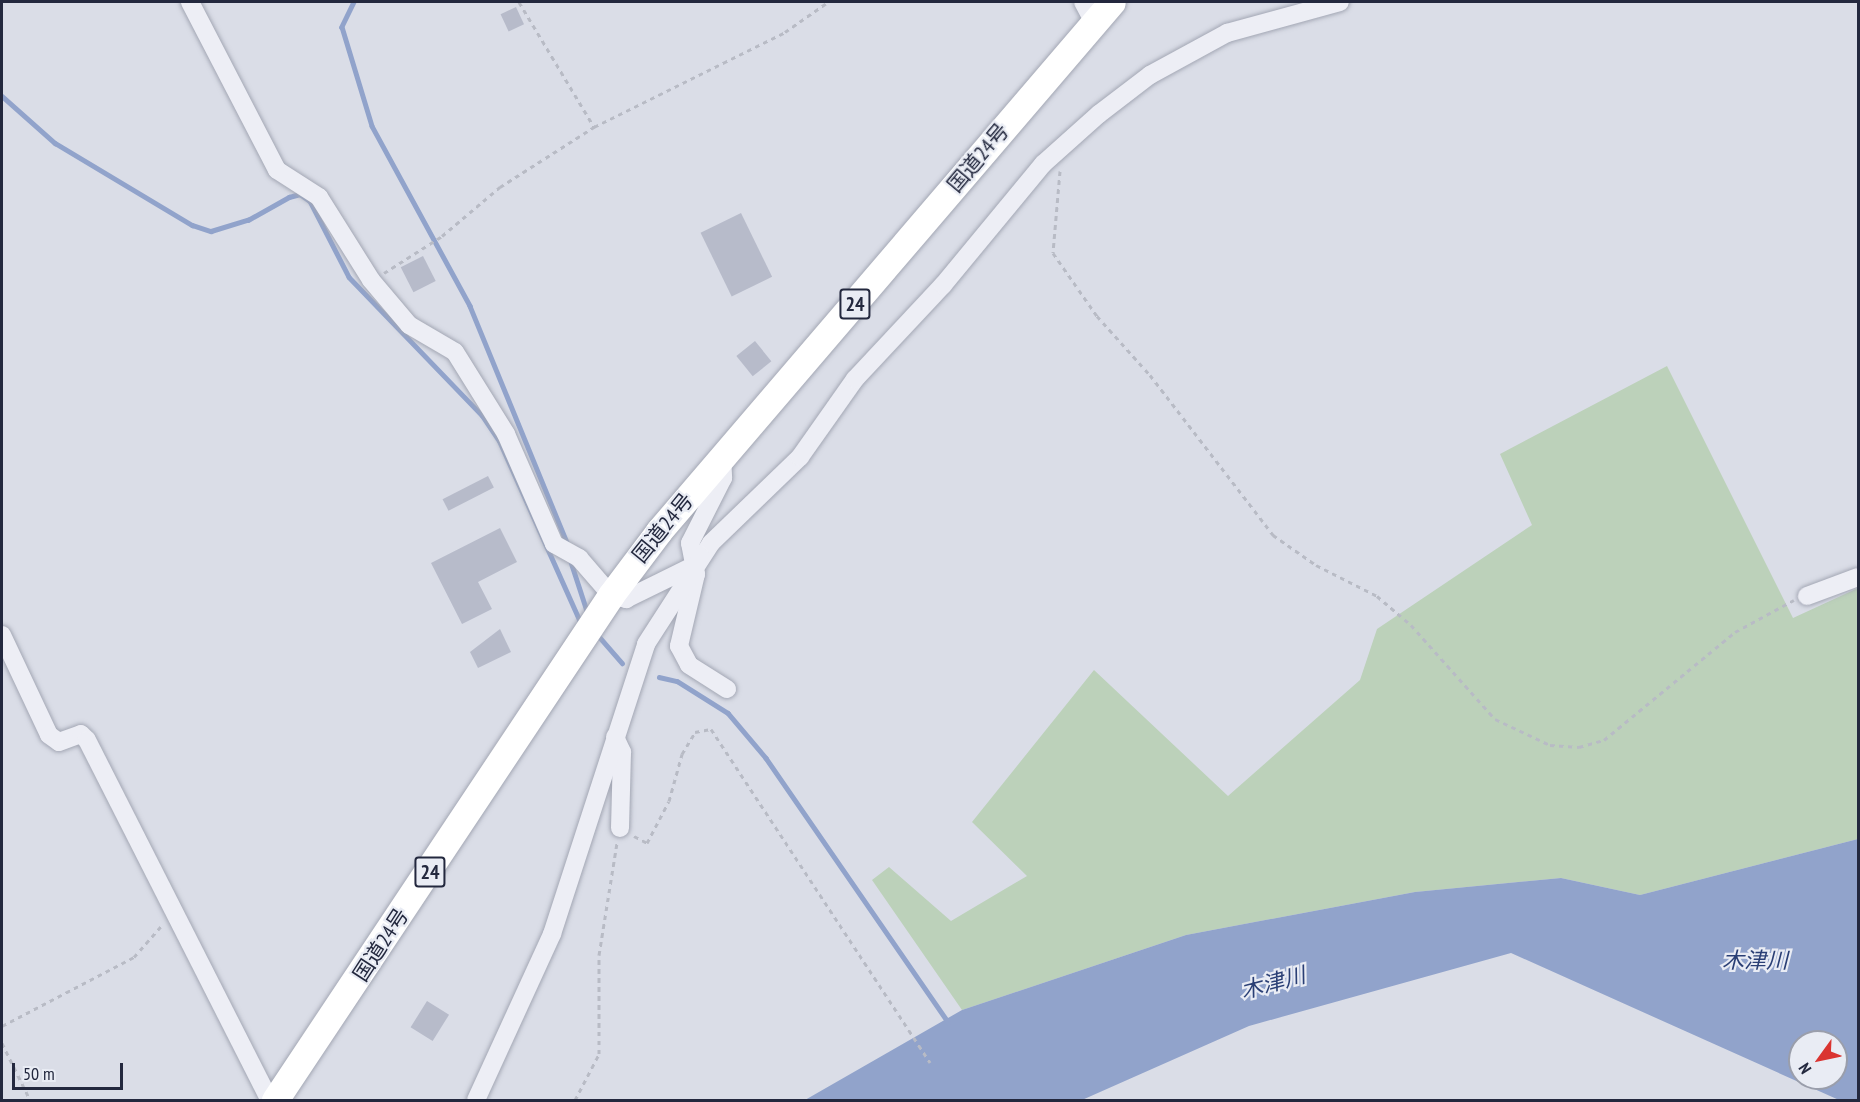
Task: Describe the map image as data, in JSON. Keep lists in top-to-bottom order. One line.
{"streets":{"highway":["国道24号","24"]},"water":["木津川"],"scale_bar":"50 m","north":"bottom left"}
